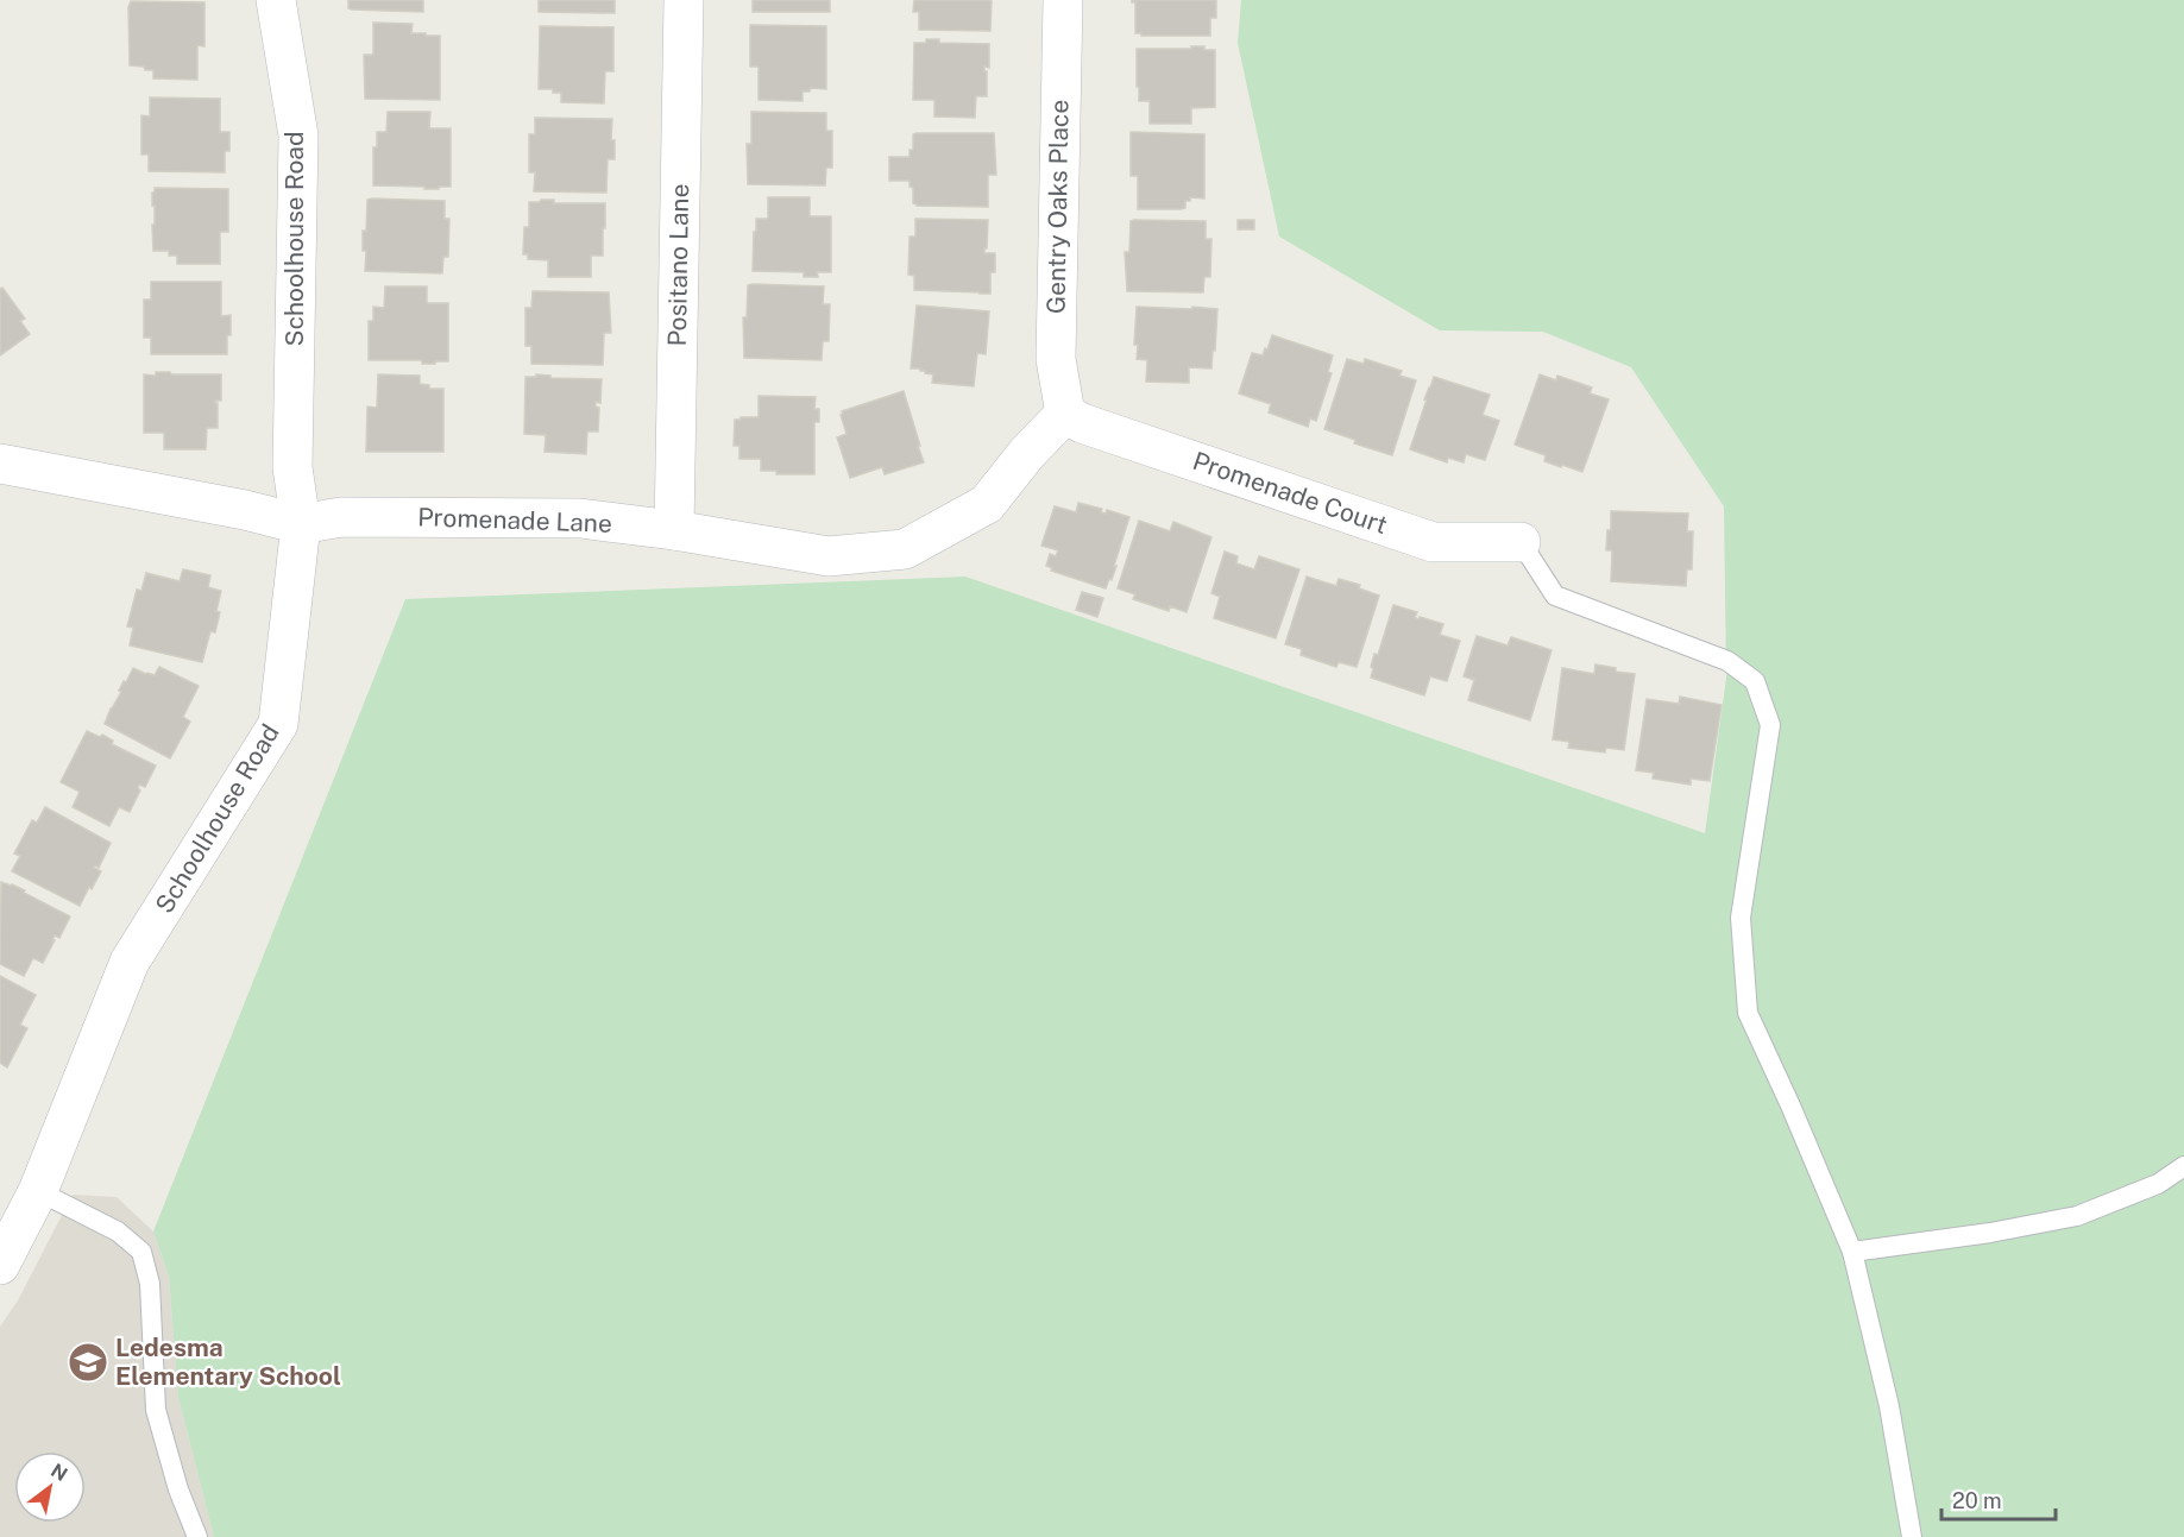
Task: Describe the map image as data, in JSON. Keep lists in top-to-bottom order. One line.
{"streets":{"street":["Gentry Oaks Place","Schoolhouse Road","Positano Lane","Promenade Court","Promenade Lane"]},"crossings":[["Gentry Oaks Place","Promenade Court"],["Gentry Oaks Place","Promenade Lane"],["Schoolhouse Road","Promenade Lane"],["Positano Lane","Promenade Lane"],["Promenade Court","Promenade Lane"]],"places":{"school or university":["Ledesma Elementary School"]},"scale_bar":"20 m","north":"top right"}
